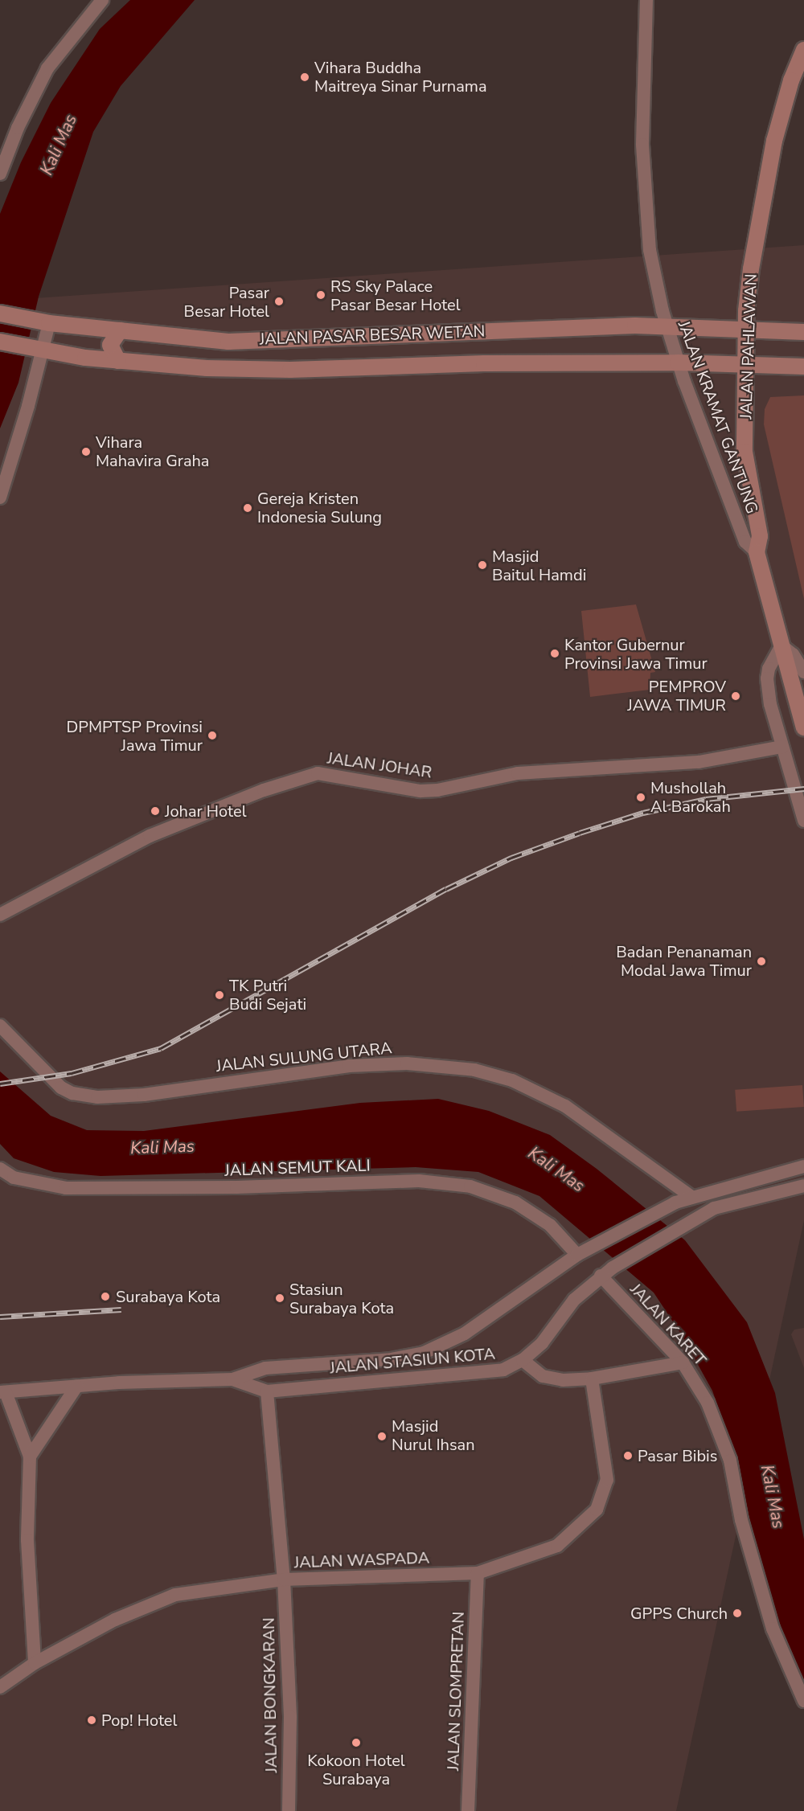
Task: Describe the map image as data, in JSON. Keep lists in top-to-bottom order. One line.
{"streets":{"main road":["JALAN PASAR BESAR WETAN","JALAN PAHLAWAN"],"street":["JALAN KRAMAT GANTUNG","JALAN JOHAR","JALAN SULUNG UTARA","JALAN SEMUT KALI","JALAN KARET","JALAN STASIUN KOTA","JALAN WASPADA","JALAN SLOMPRETAN","JALAN BONGKARAN"]},"crossings":[["JALAN PASAR BESAR WETAN","JALAN PAHLAWAN"],["JALAN PASAR BESAR WETAN","JALAN KRAMAT GANTUNG"],["JALAN PAHLAWAN","JALAN KRAMAT GANTUNG"],["JALAN SULUNG UTARA","JALAN STASIUN KOTA"],["JALAN SEMUT KALI","JALAN STASIUN KOTA"],["JALAN KARET","JALAN STASIUN KOTA"],["JALAN STASIUN KOTA","JALAN BONGKARAN"],["JALAN WASPADA","JALAN SLOMPRETAN"],["JALAN WASPADA","JALAN BONGKARAN"]],"water":["Kali Mas"],"places":["Vihara Buddha Maitreya Sinar Purnama","RS Sky Palace Pasar Besar Hotel","Pasar Besar Hotel","Vihara Mahavira Graha","Gereja Kristen Indonesia Sulung","Masjid Baitul Hamdi","Kantor Gubernur Provinsi Jawa Timur","PEMPROV JAWA TIMUR","DPMPTSP Provinsi Jawa Timur","Mushollah Al Barokah","Johar Hotel","Badan Penanaman Modal Jawa Timur","TK Putri Budi Sejati","Surabaya Kota","Stasiun Surabaya Kota","Masjid Nurul Ihsan","Pasar Bibis","GPPS Church","Pop! Hotel","Kokoon Hotel Surabaya"]}
